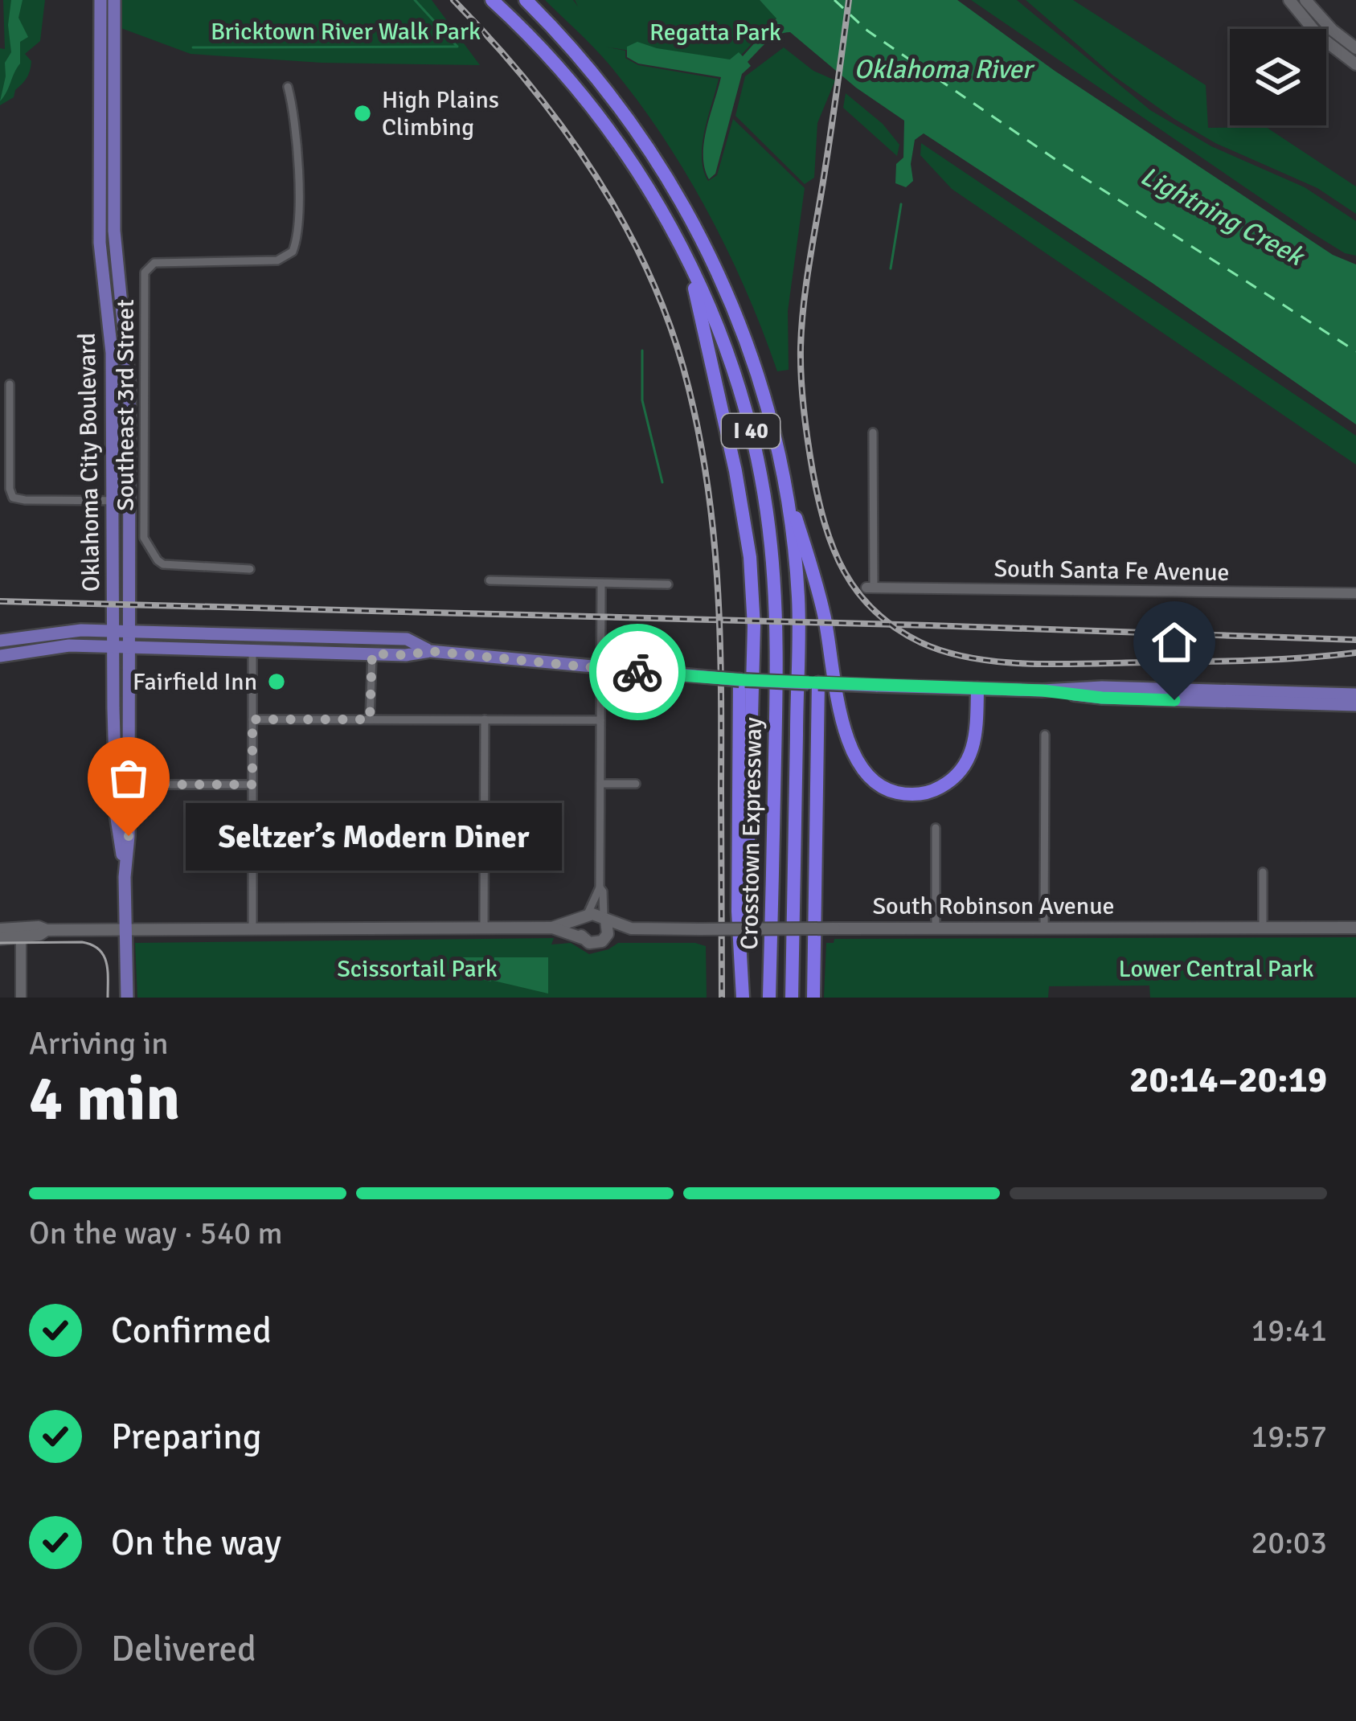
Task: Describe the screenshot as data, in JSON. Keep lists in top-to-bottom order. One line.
{"streets":{"highway":["I 40","Crosstown Expressway"],"main road":["Oklahoma City Boulevard","South Robinson Avenue"],"street":["Southeast 3rd Street","South Santa Fe Avenue"]},"water":["Oklahoma River","Lightning Creek"],"parks":["Bricktown River Walk Park","Regatta Park","Scissortail Park","Lower Central Park"],"places":["High Plains Climbing","Fairfield Inn","Seltzer’s Modern Diner"],"page":{"bubble":"Seltzer’s Modern Diner","heading":["4 min","Arriving in","20:14–20:19"],"bar":"On the way · 540 m","list":[["Confirmed","19:41"],["Preparing","19:57"],["On the way","20:03"],"Delivered"]}}
